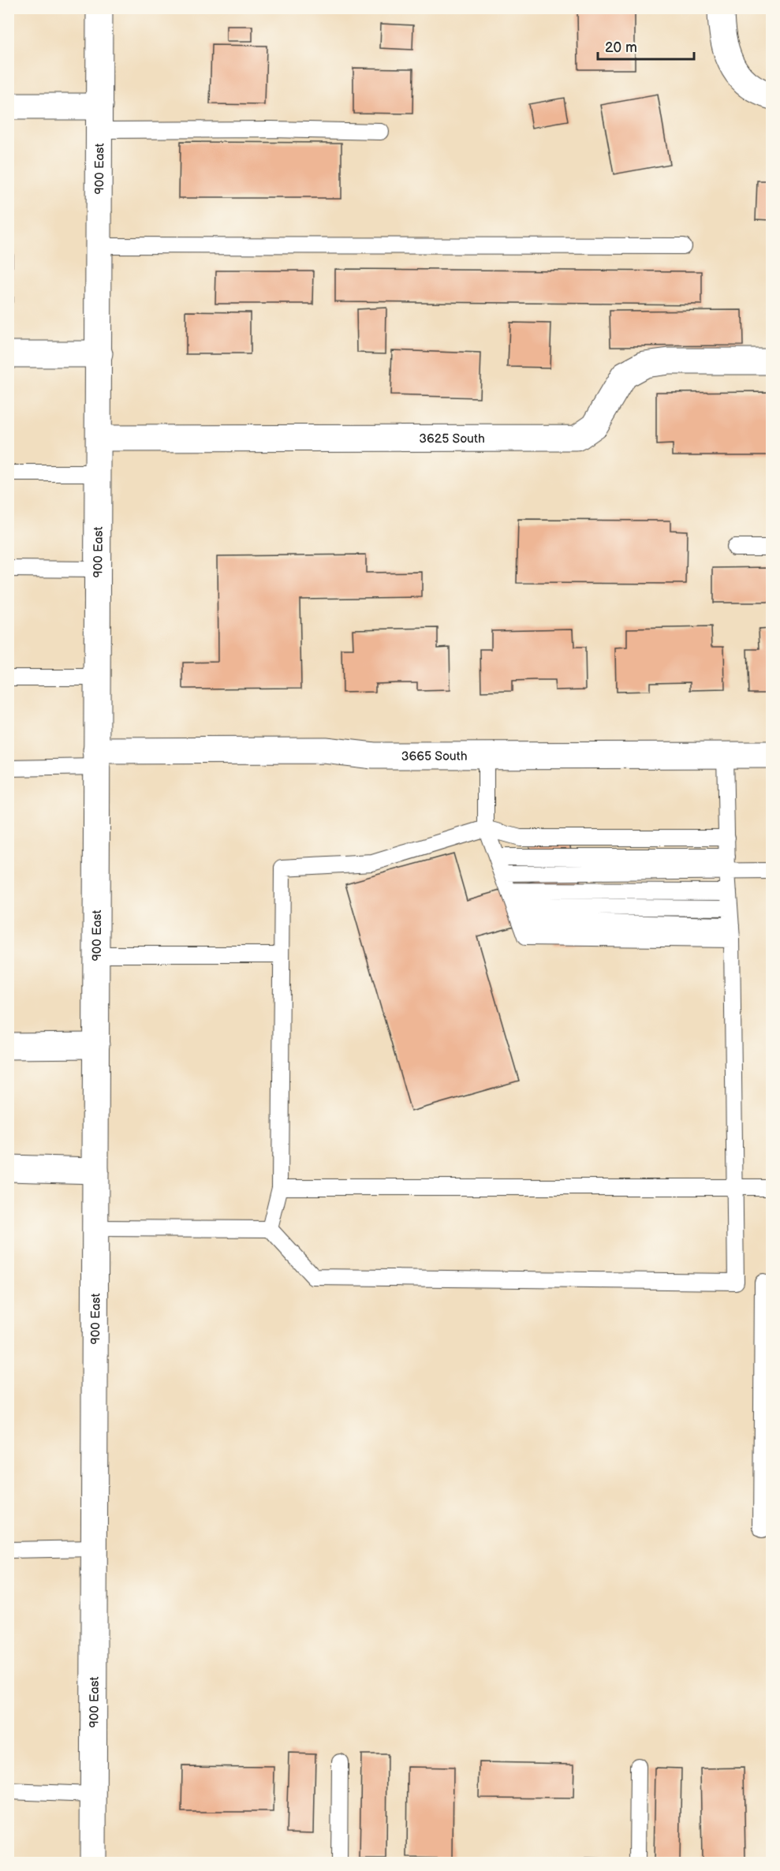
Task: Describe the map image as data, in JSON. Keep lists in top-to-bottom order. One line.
{"streets":{"street":["900 East","3625 South","3665 South"]},"crossings":[["900 East","3625 South"],["900 East","3665 South"]],"scale_bar":"20 m"}
